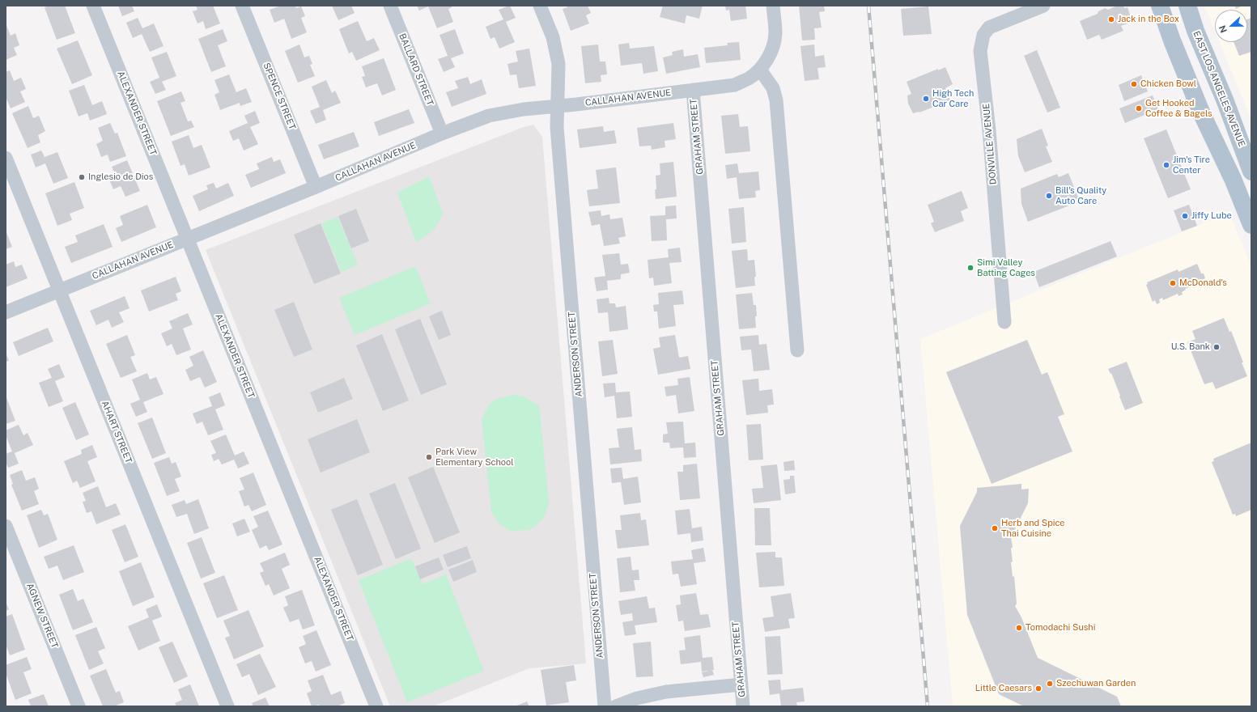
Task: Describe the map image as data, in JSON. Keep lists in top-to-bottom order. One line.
{"streets":{"main road":["EAST LOS ANGELES AVENUE"],"street":["BALLARD STREET","SPENCE STREET","CALLAHAN AVENUE","ALEXANDER STREET","GRAHAM STREET","DONVILLE AVENUE","ANDERSON STREET","AHART STREET","AGNEW STREET"]},"crossings":[["BALLARD STREET","CALLAHAN AVENUE"],["SPENCE STREET","CALLAHAN AVENUE"],["CALLAHAN AVENUE","ALEXANDER STREET"],["CALLAHAN AVENUE","GRAHAM STREET"],["CALLAHAN AVENUE","ANDERSON STREET"],["CALLAHAN AVENUE","AHART STREET"]],"places":["Jack in the Box","Chicken Bowl","High Tech Car Care","Get Hooked Coffee & Bagels","Jim's Tire Center","Inglesio de Dios","Bill's Quality Auto Care","Jiffy Lube","Simi Valley Batting Cages","McDonald's","U.S. Bank","Park View Elementary School","Herb and Spice Thai Cuisine","Tomodachi Sushi","Szechuwan Garden","Little Caesars"],"north":"left"}
